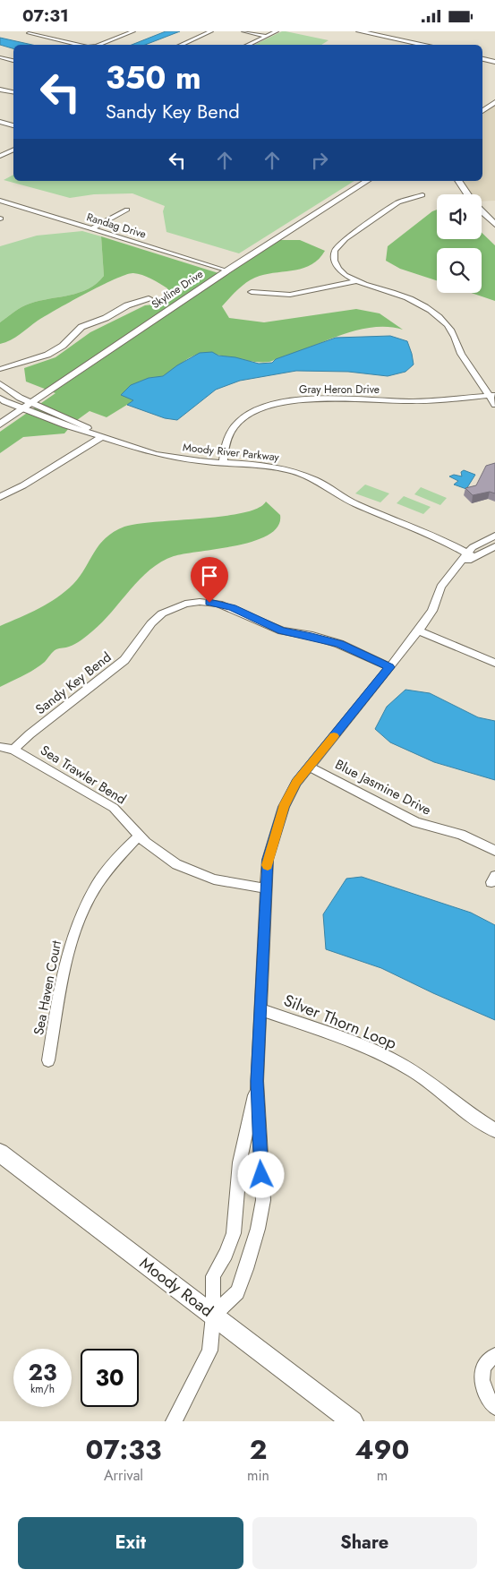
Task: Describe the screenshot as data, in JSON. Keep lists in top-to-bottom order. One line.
{"streets":{"street":["Randag Drive","Skyline Drive","Gray Heron Drive","Moody River Parkway","Sandy Key Bend","Sea Trawler Bend","Blue Jasmine Drive","Sea Haven Court","Silver Thorn Loop","Moody Road"]},"crossings":[["Randag Drive","Skyline Drive"],["Skyline Drive","Moody River Parkway"],["Gray Heron Drive","Moody River Parkway"],["Sandy Key Bend","Sea Trawler Bend"],["Sea Trawler Bend","Sea Haven Court"]],"page":{"status":"07:31","turn":["350 m","Sandy Key Bend"],"speed":"23 km/h","limit":"30","eta":["07:33","Arrival","2","min","490","m"],"buttons":["Exit","Share"]}}
